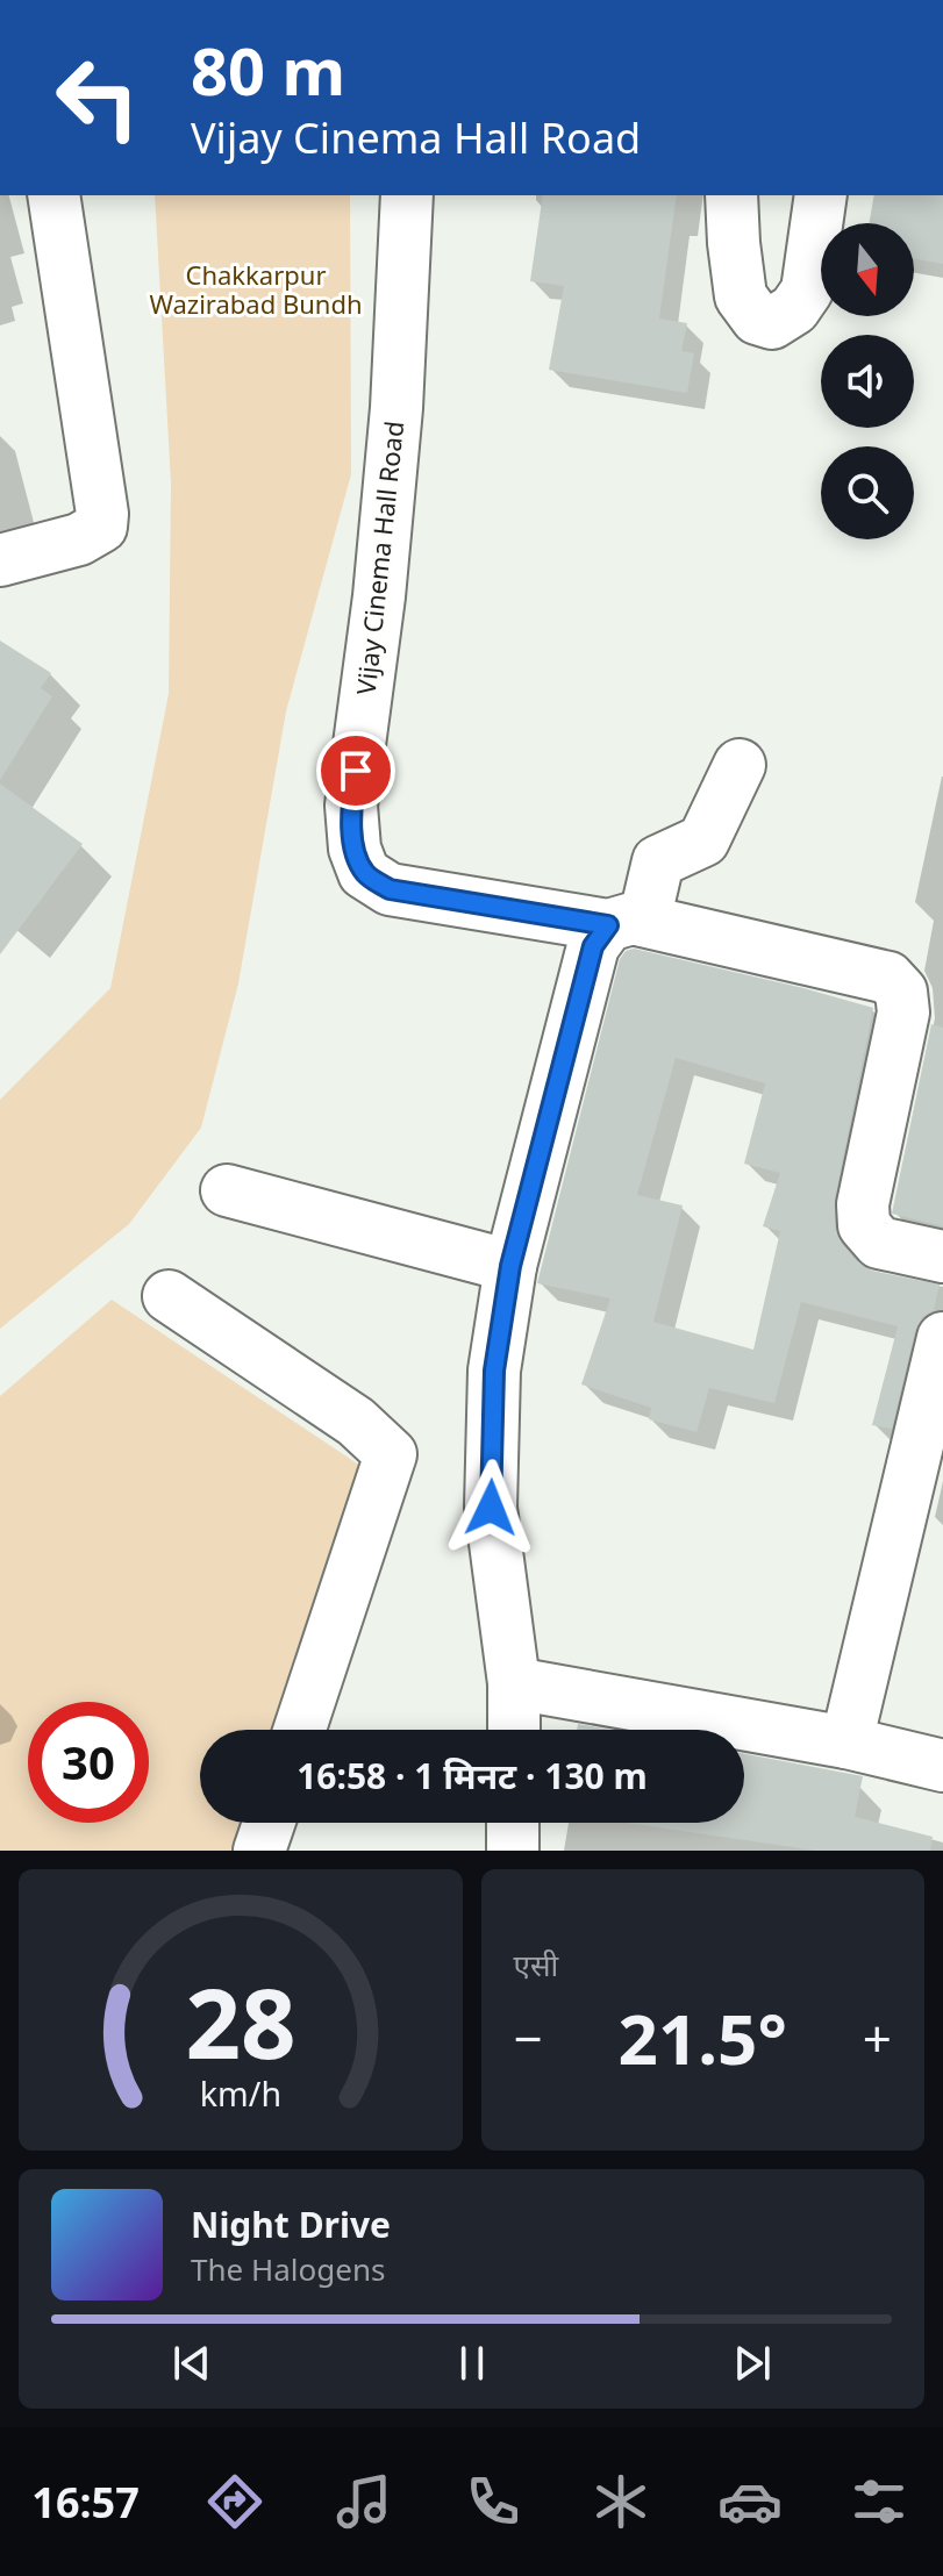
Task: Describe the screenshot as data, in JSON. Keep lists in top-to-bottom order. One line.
{"streets":{"street":["Vijay Cinema Hall Road"]},"parks":["Chakkarpur Wazirabad Bundh"],"north":"bottom","page":{"turn":["80 m","Vijay Cinema Hall Road"],"limit":"30","trip":"16:58 · 1 मिनट · 130 m","tile":"एसी","heat":["−","21.5°","+"],"song":["Night Drive","The Halogens"],"tabs":"16:57","gauge":["28","km/h"]}}
